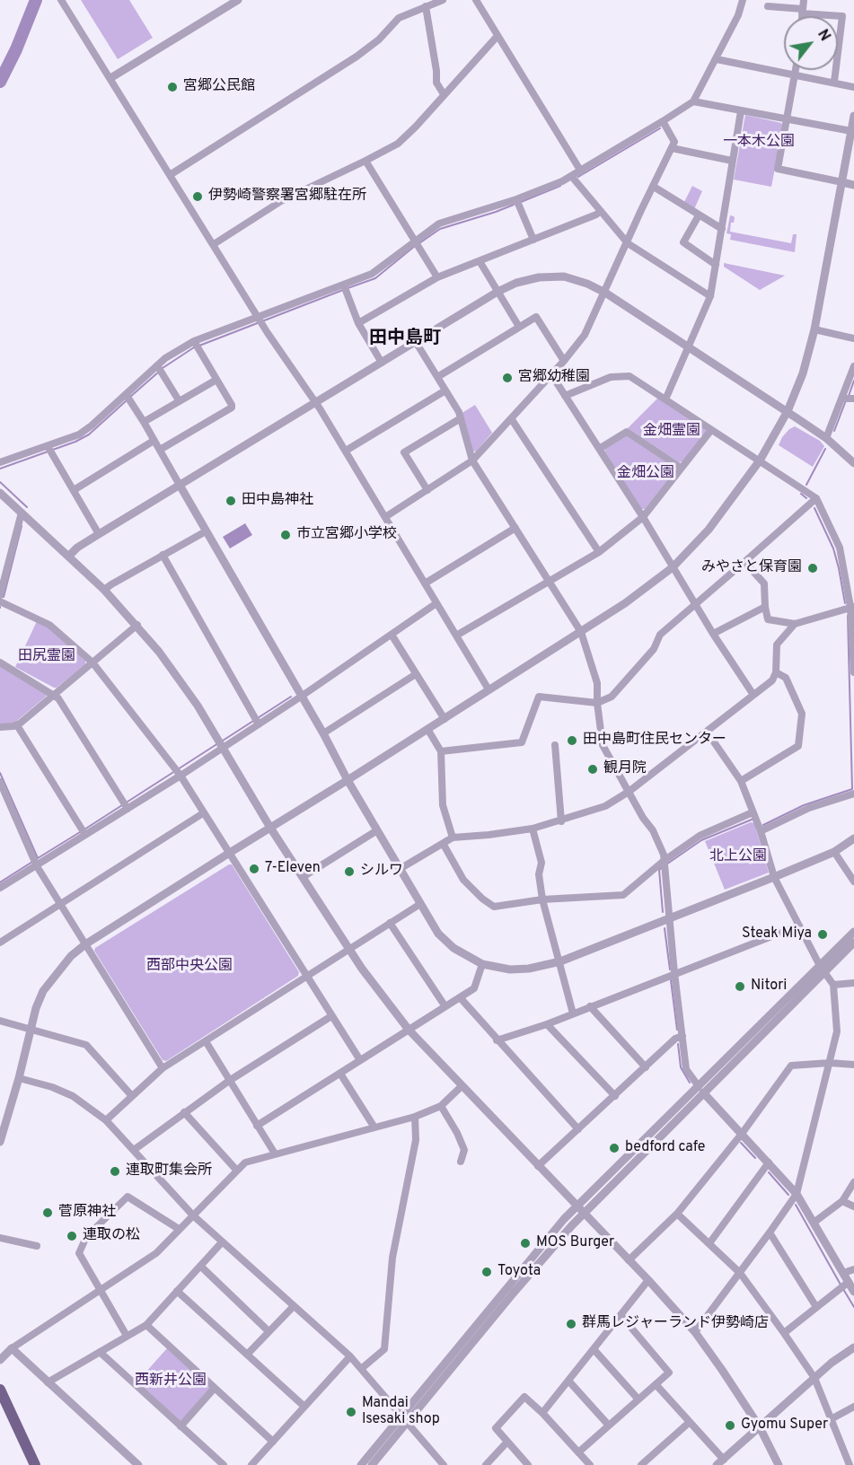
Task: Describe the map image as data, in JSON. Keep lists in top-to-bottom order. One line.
{"districts":["田中島町"],"parks":["一本木公園","金畑霊園","金畑公園","田尻霊園","北上公園","西部中央公園","西新井公園"],"places":["宮郷公民館","伊勢崎警察署宮郷駐在所","宮郷幼稚園","田中島神社","市立宮郷小学校","みやさと保育園","田中島町住民センター","観月院","7-Eleven","シルワ","Steak Miya","Nitori","bedford cafe","連取町集会所","菅原神社","連取の松","MOS Burger","Toyota","群馬レジャーランド伊勢崎店","Mandai Isesaki shop","Gyomu Super"],"north":"top right"}
